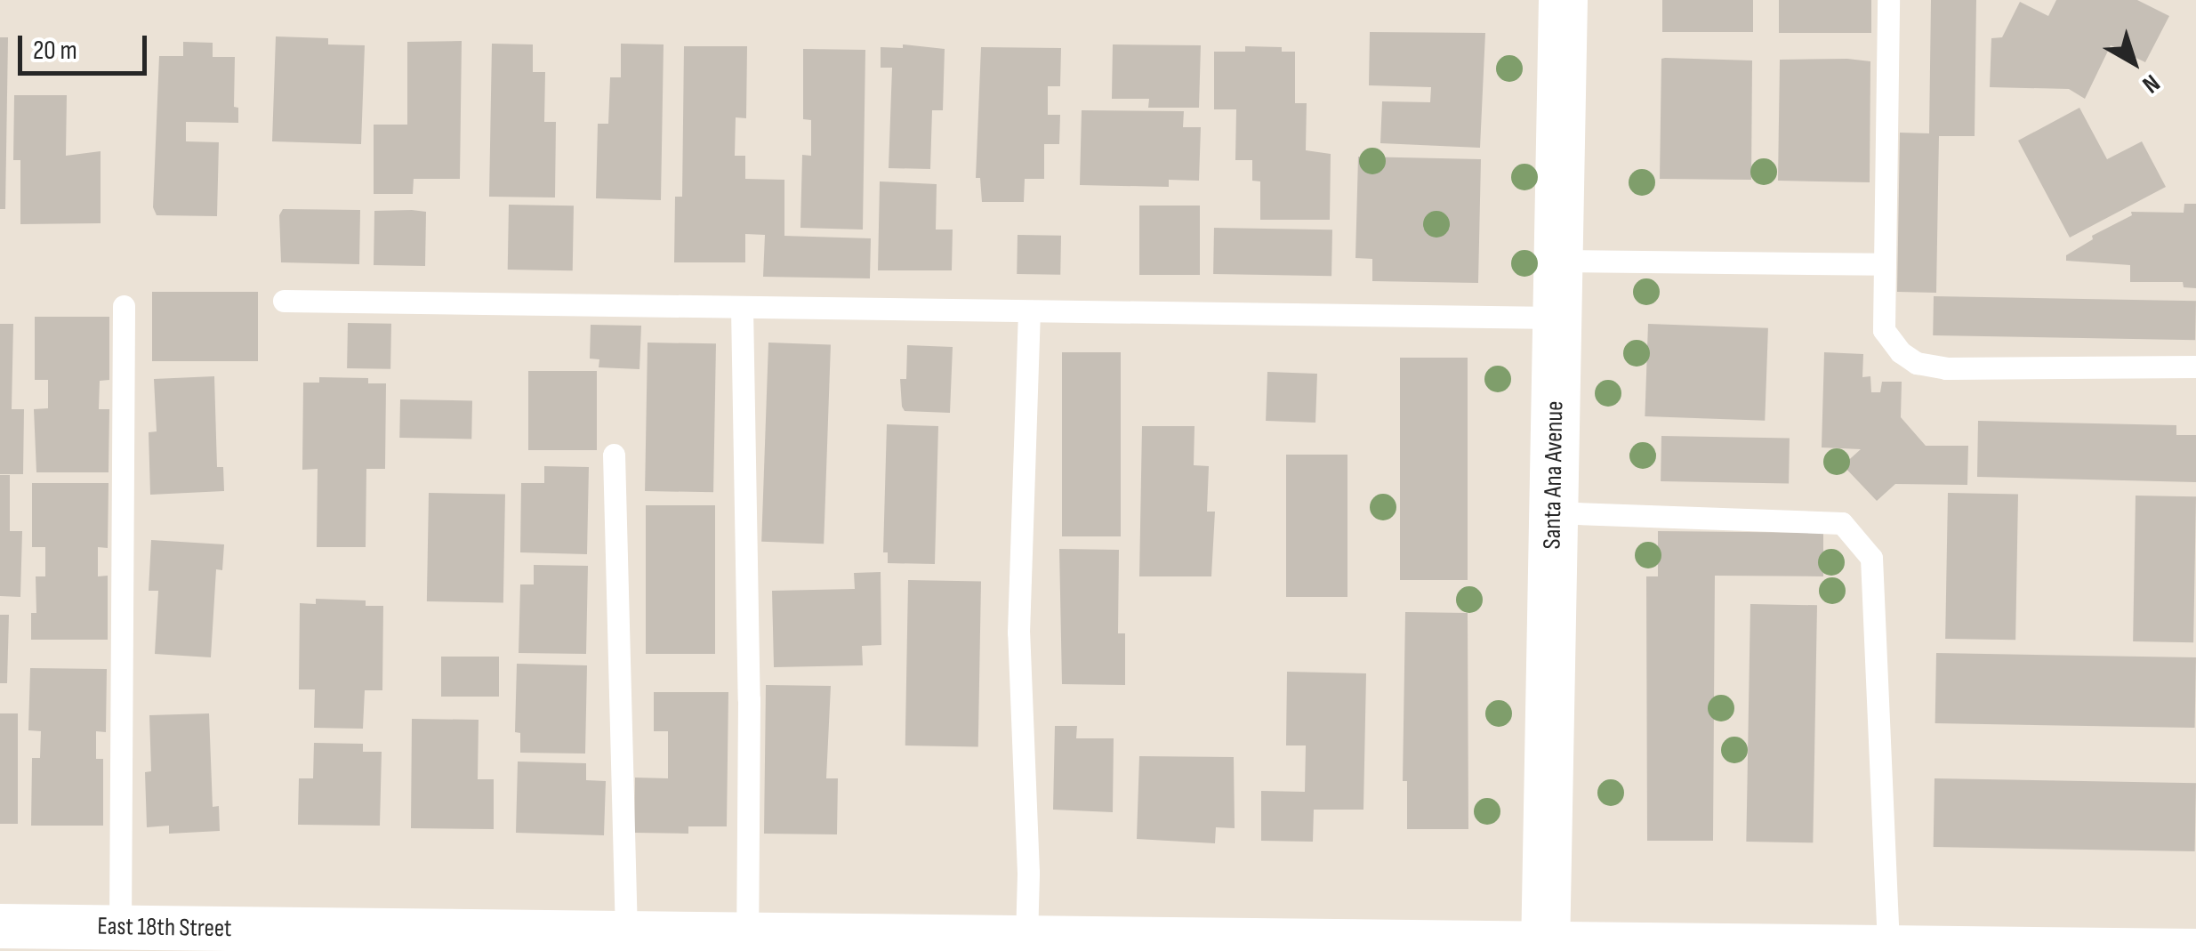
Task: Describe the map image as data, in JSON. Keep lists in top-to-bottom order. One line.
{"streets":{"street":["Santa Ana Avenue","East 18th Street"]},"crossings":[["Santa Ana Avenue","East 18th Street"]],"scale_bar":"20 m","north":"bottom right"}
